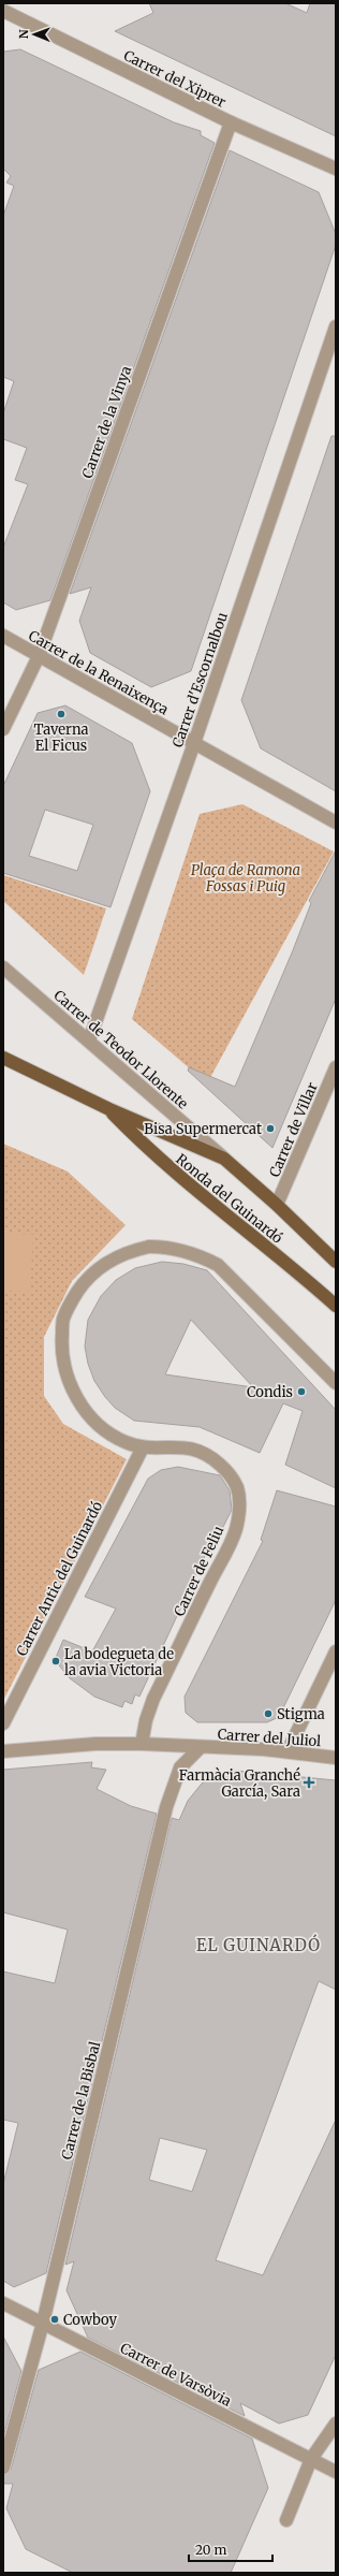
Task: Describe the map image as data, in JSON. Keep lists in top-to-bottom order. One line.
{"streets":{"main road":["Carrer de Teodor Llorente","Ronda del Guinardó"],"street":["Carrer del Xiprer","Carrer de la Vinya","Carrer de la Renaixença","Carrer d'Escornalbou","Carrer de Villar","Carrer de Feliu","Carrer Antic del Guinardó","Carrer del Juliol","Carrer de la Bisbal","Carrer de Varsòvia"]},"crossings":[["Carrer del Xiprer","Carrer de la Vinya"],["Carrer de la Vinya","Carrer de la Renaixença"],["Carrer de la Renaixença","Carrer d'Escornalbou"],["Carrer d'Escornalbou","Carrer de Teodor Llorente"],["Carrer de Teodor Llorente","Carrer de Villar"],["Carrer de Teodor Llorente","Ronda del Guinardó"],["Carrer de Villar","Ronda del Guinardó"],["Carrer de Feliu","Carrer Antic del Guinardó"],["Carrer de Feliu","Carrer del Juliol"],["Carrer del Juliol","Carrer de la Bisbal"],["Carrer de la Bisbal","Carrer de Varsòvia"]],"districts":["EL GUINARDÓ"],"parks":["Plaça de Ramona Fossas i Puig"],"places":{"other":["Taverna El Ficus","Bisa Supermercat","Condis","La bodegueta de la avia Victoria","Stigma","Cowboy"],"health":["Farmàcia Granché García, Sara"]},"scale_bar":"20 m","north":"left"}
